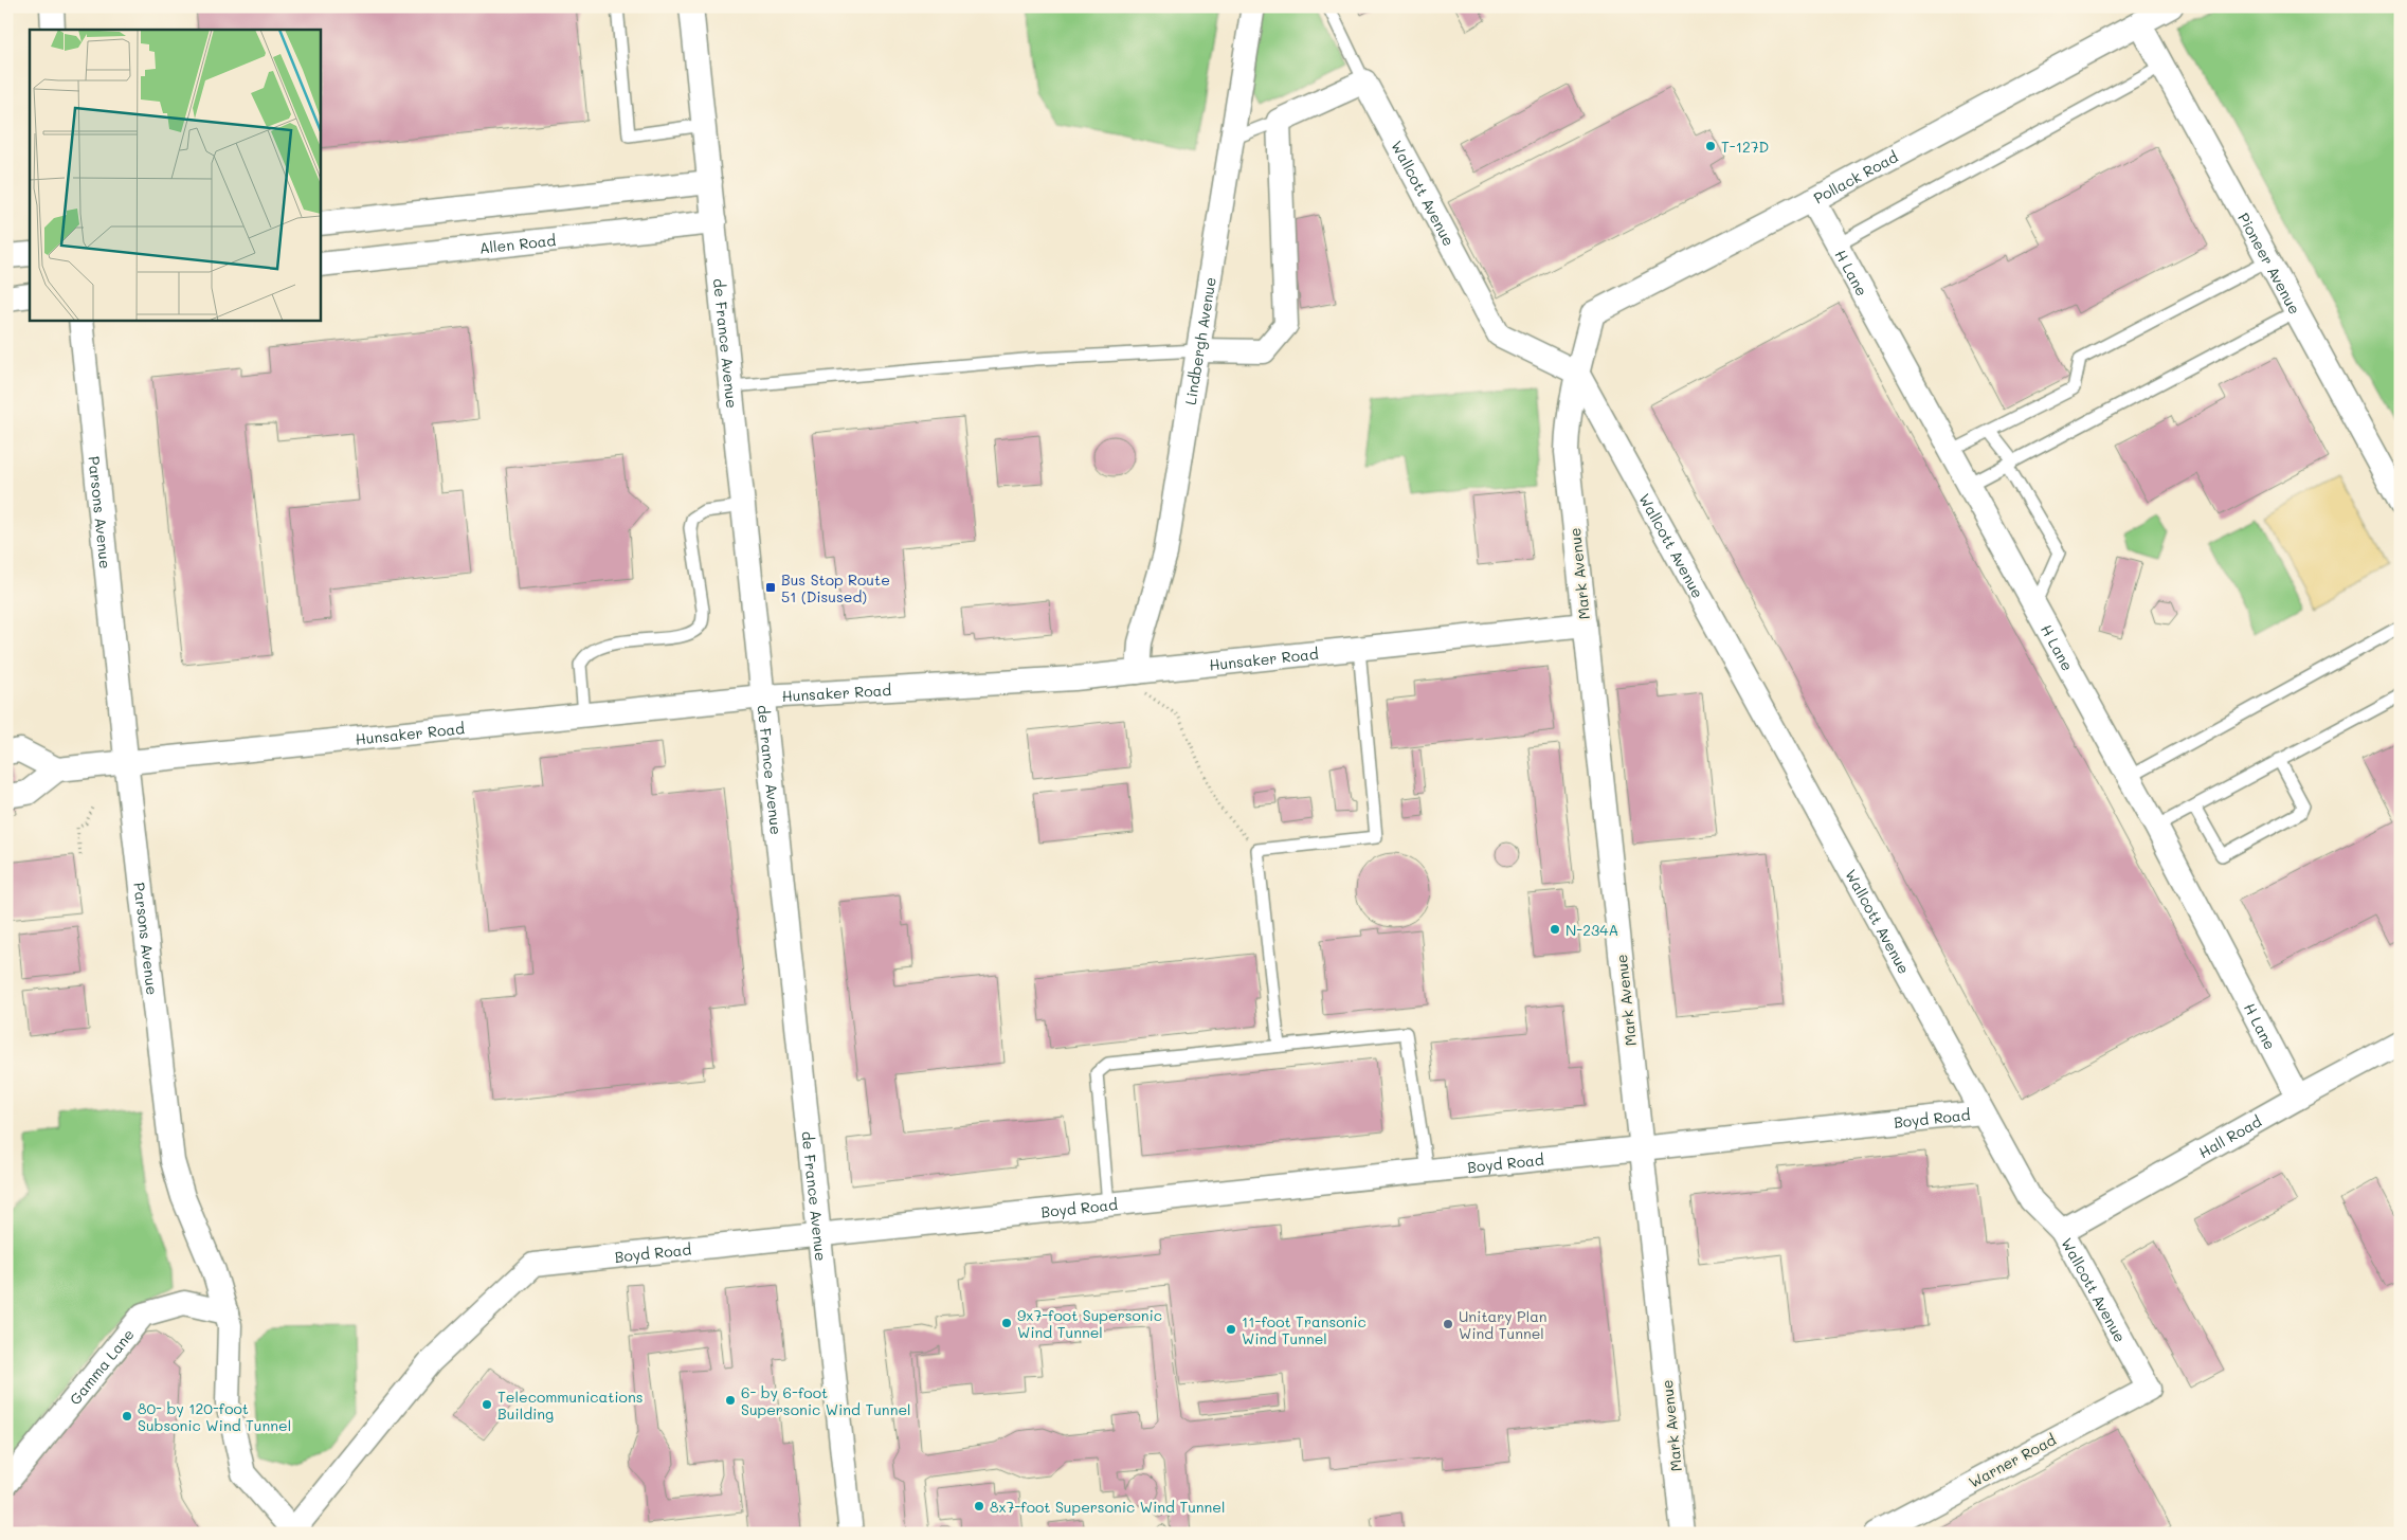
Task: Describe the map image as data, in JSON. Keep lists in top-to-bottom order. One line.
{"streets":{"street":["Pollack Road","Wallcott Avenue","Allen Road","Pioneer Avenue","H Lane","Lindbergh Avenue","de France Avenue","Parsons Avenue","Mark Avenue","Hunsaker Road","Boyd Road","Hall Road","Gamma Lane","Warner Road"]},"crossings":[["Pollack Road","Wallcott Avenue"],["Pollack Road","Pioneer Avenue"],["Pollack Road","H Lane"],["Pollack Road","Mark Avenue"],["Wallcott Avenue","Mark Avenue"],["Wallcott Avenue","Boyd Road"],["Wallcott Avenue","Hall Road"],["Wallcott Avenue","Warner Road"],["Allen Road","de France Avenue"],["H Lane","Hall Road"],["Lindbergh Avenue","Hunsaker Road"],["de France Avenue","Hunsaker Road"],["de France Avenue","Boyd Road"],["Parsons Avenue","Hunsaker Road"],["Parsons Avenue","Boyd Road"],["Parsons Avenue","Gamma Lane"],["Mark Avenue","Hunsaker Road"],["Mark Avenue","Boyd Road"]],"places":{"other":["T-127D","N-234A","9x7-foot Supersonic Wind Tunnel","Unitary Plan Wind Tunnel","11-foot Transonic Wind Tunnel","6- by 6-foot Supersonic Wind Tunnel","Telecommunications Building","80- by 120-foot Subsonic Wind Tunnel","8x7-foot Supersonic Wind Tunnel"],"transit":["Bus Stop Route 51 (Disused)"]}}
